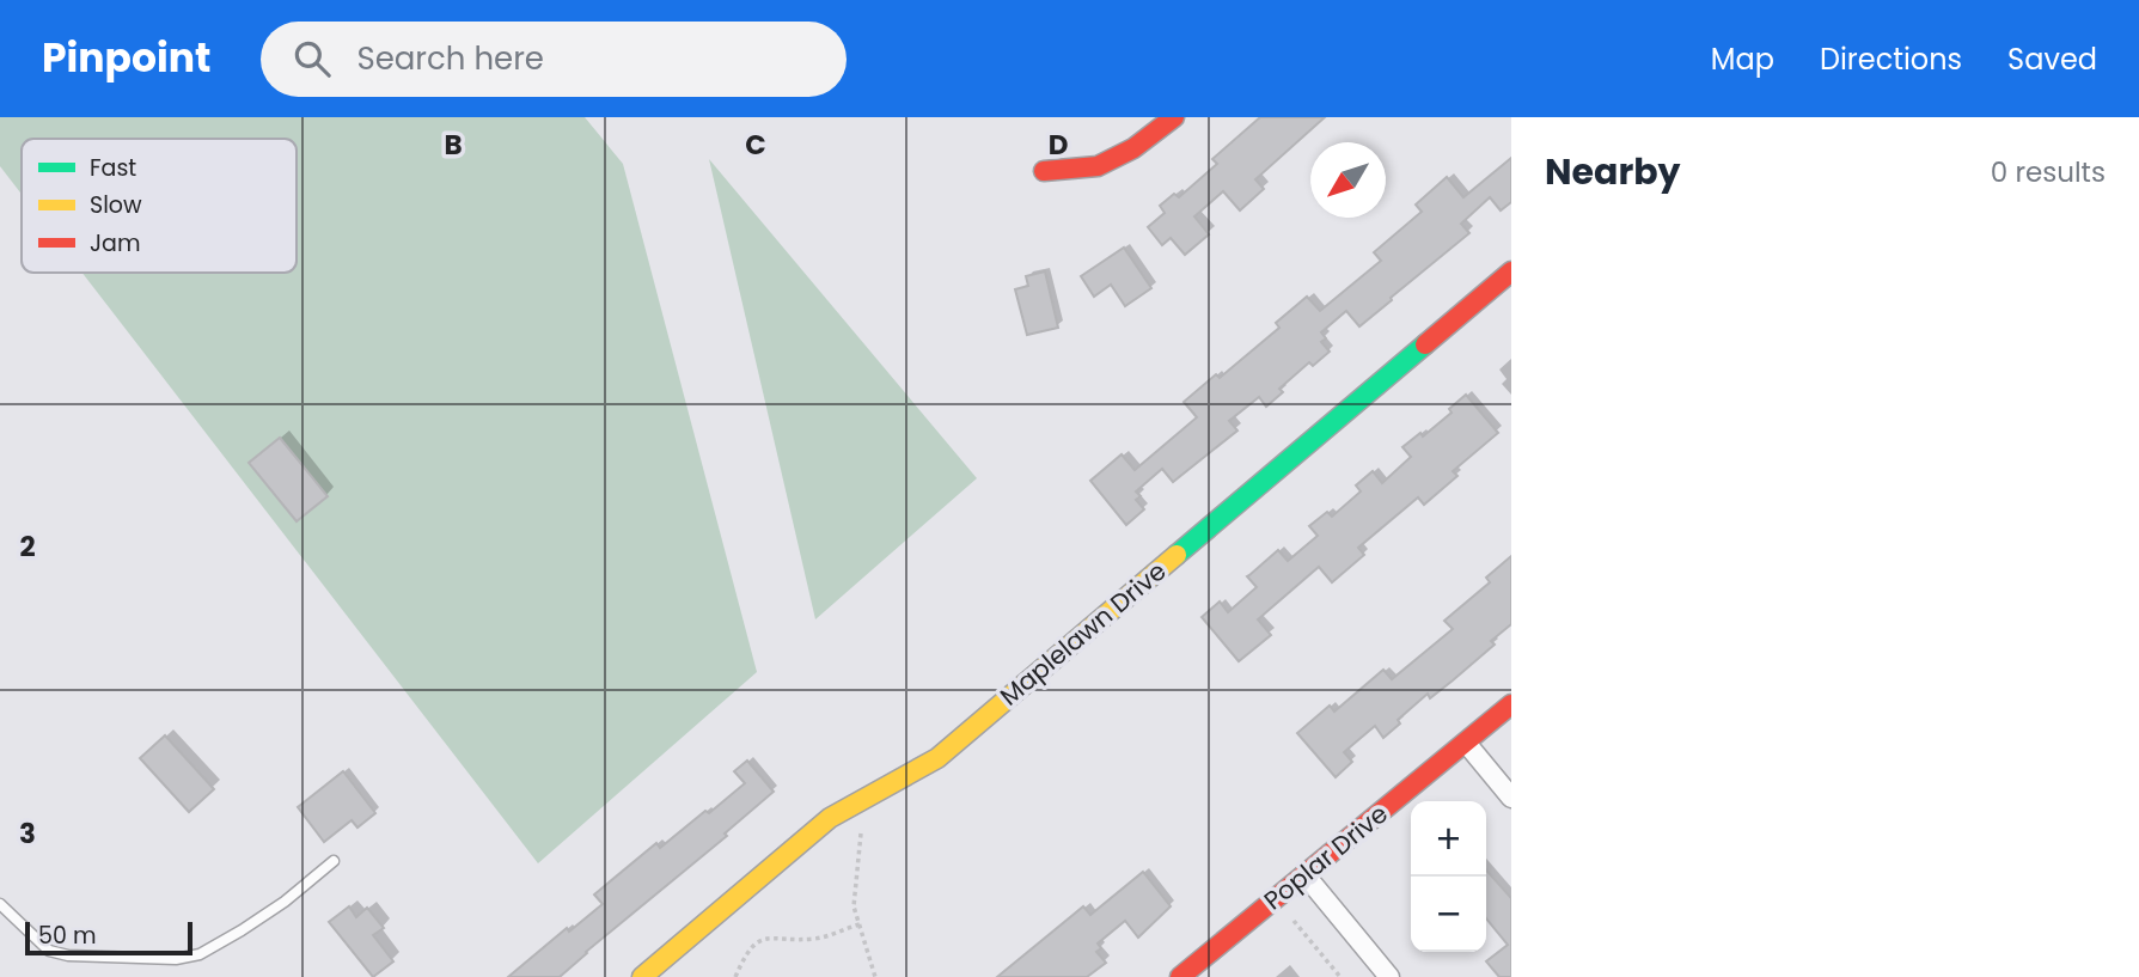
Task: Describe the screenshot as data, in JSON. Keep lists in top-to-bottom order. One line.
{"streets":{"street":["Maplelawn Drive","Poplar Drive"]},"legend":["Fast","Slow","Jam"],"scale_bar":"50 m","north":"bottom left","page":{"header":"Pinpoint","search":"Search here","nav":["Map","Directions","Saved"],"heading":["Nearby","0 results"],"map_buttons":["+","−"],"scale":"50 m"},"grid":{"columns":["B","C","D"],"rows":["2","3"]}}
